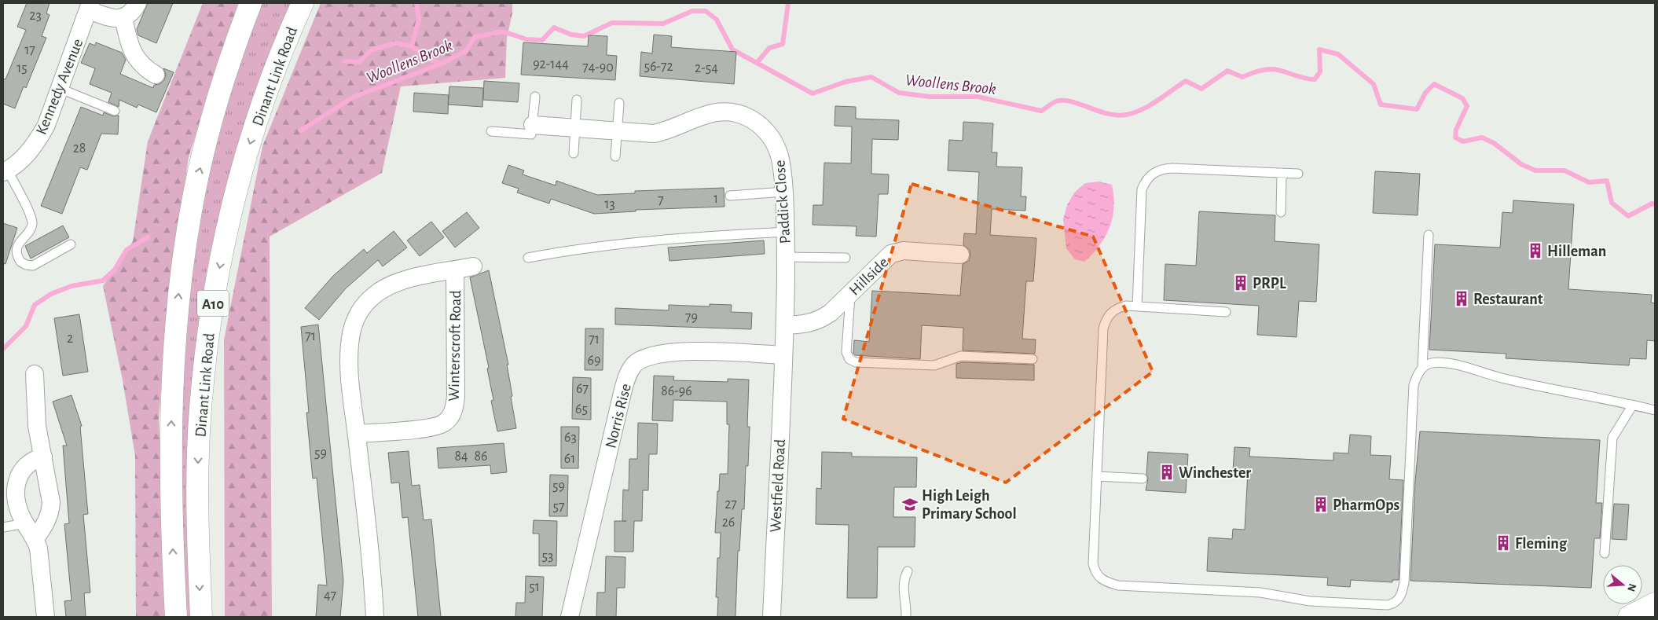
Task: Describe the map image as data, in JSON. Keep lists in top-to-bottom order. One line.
{"streets":{"main road":["Dinant Link Road","A10"],"street":["Kennedy Avenue","Paddick Close","Hillside","Winterscroft Road","Norris Rise","Westfield Road"]},"crossings":[["Paddick Close","Hillside"],["Paddick Close","Norris Rise"],["Paddick Close","Westfield Road"],["Norris Rise","Westfield Road"]],"water":["Woollens Brook"],"places":{"building":["Hilleman","PRPL","Restaurant","Winchester","PharmOps","Fleming"],"school or university":["High Leigh Primary School"]},"house_numbers":["23","17","92-144","56-72","74-90","15","2-54","28","1","7","13","79","71","2","71","69","67","86-96","65","63","59","84","86","61","59","27","57","26","53","51","47"],"north":"right"}
